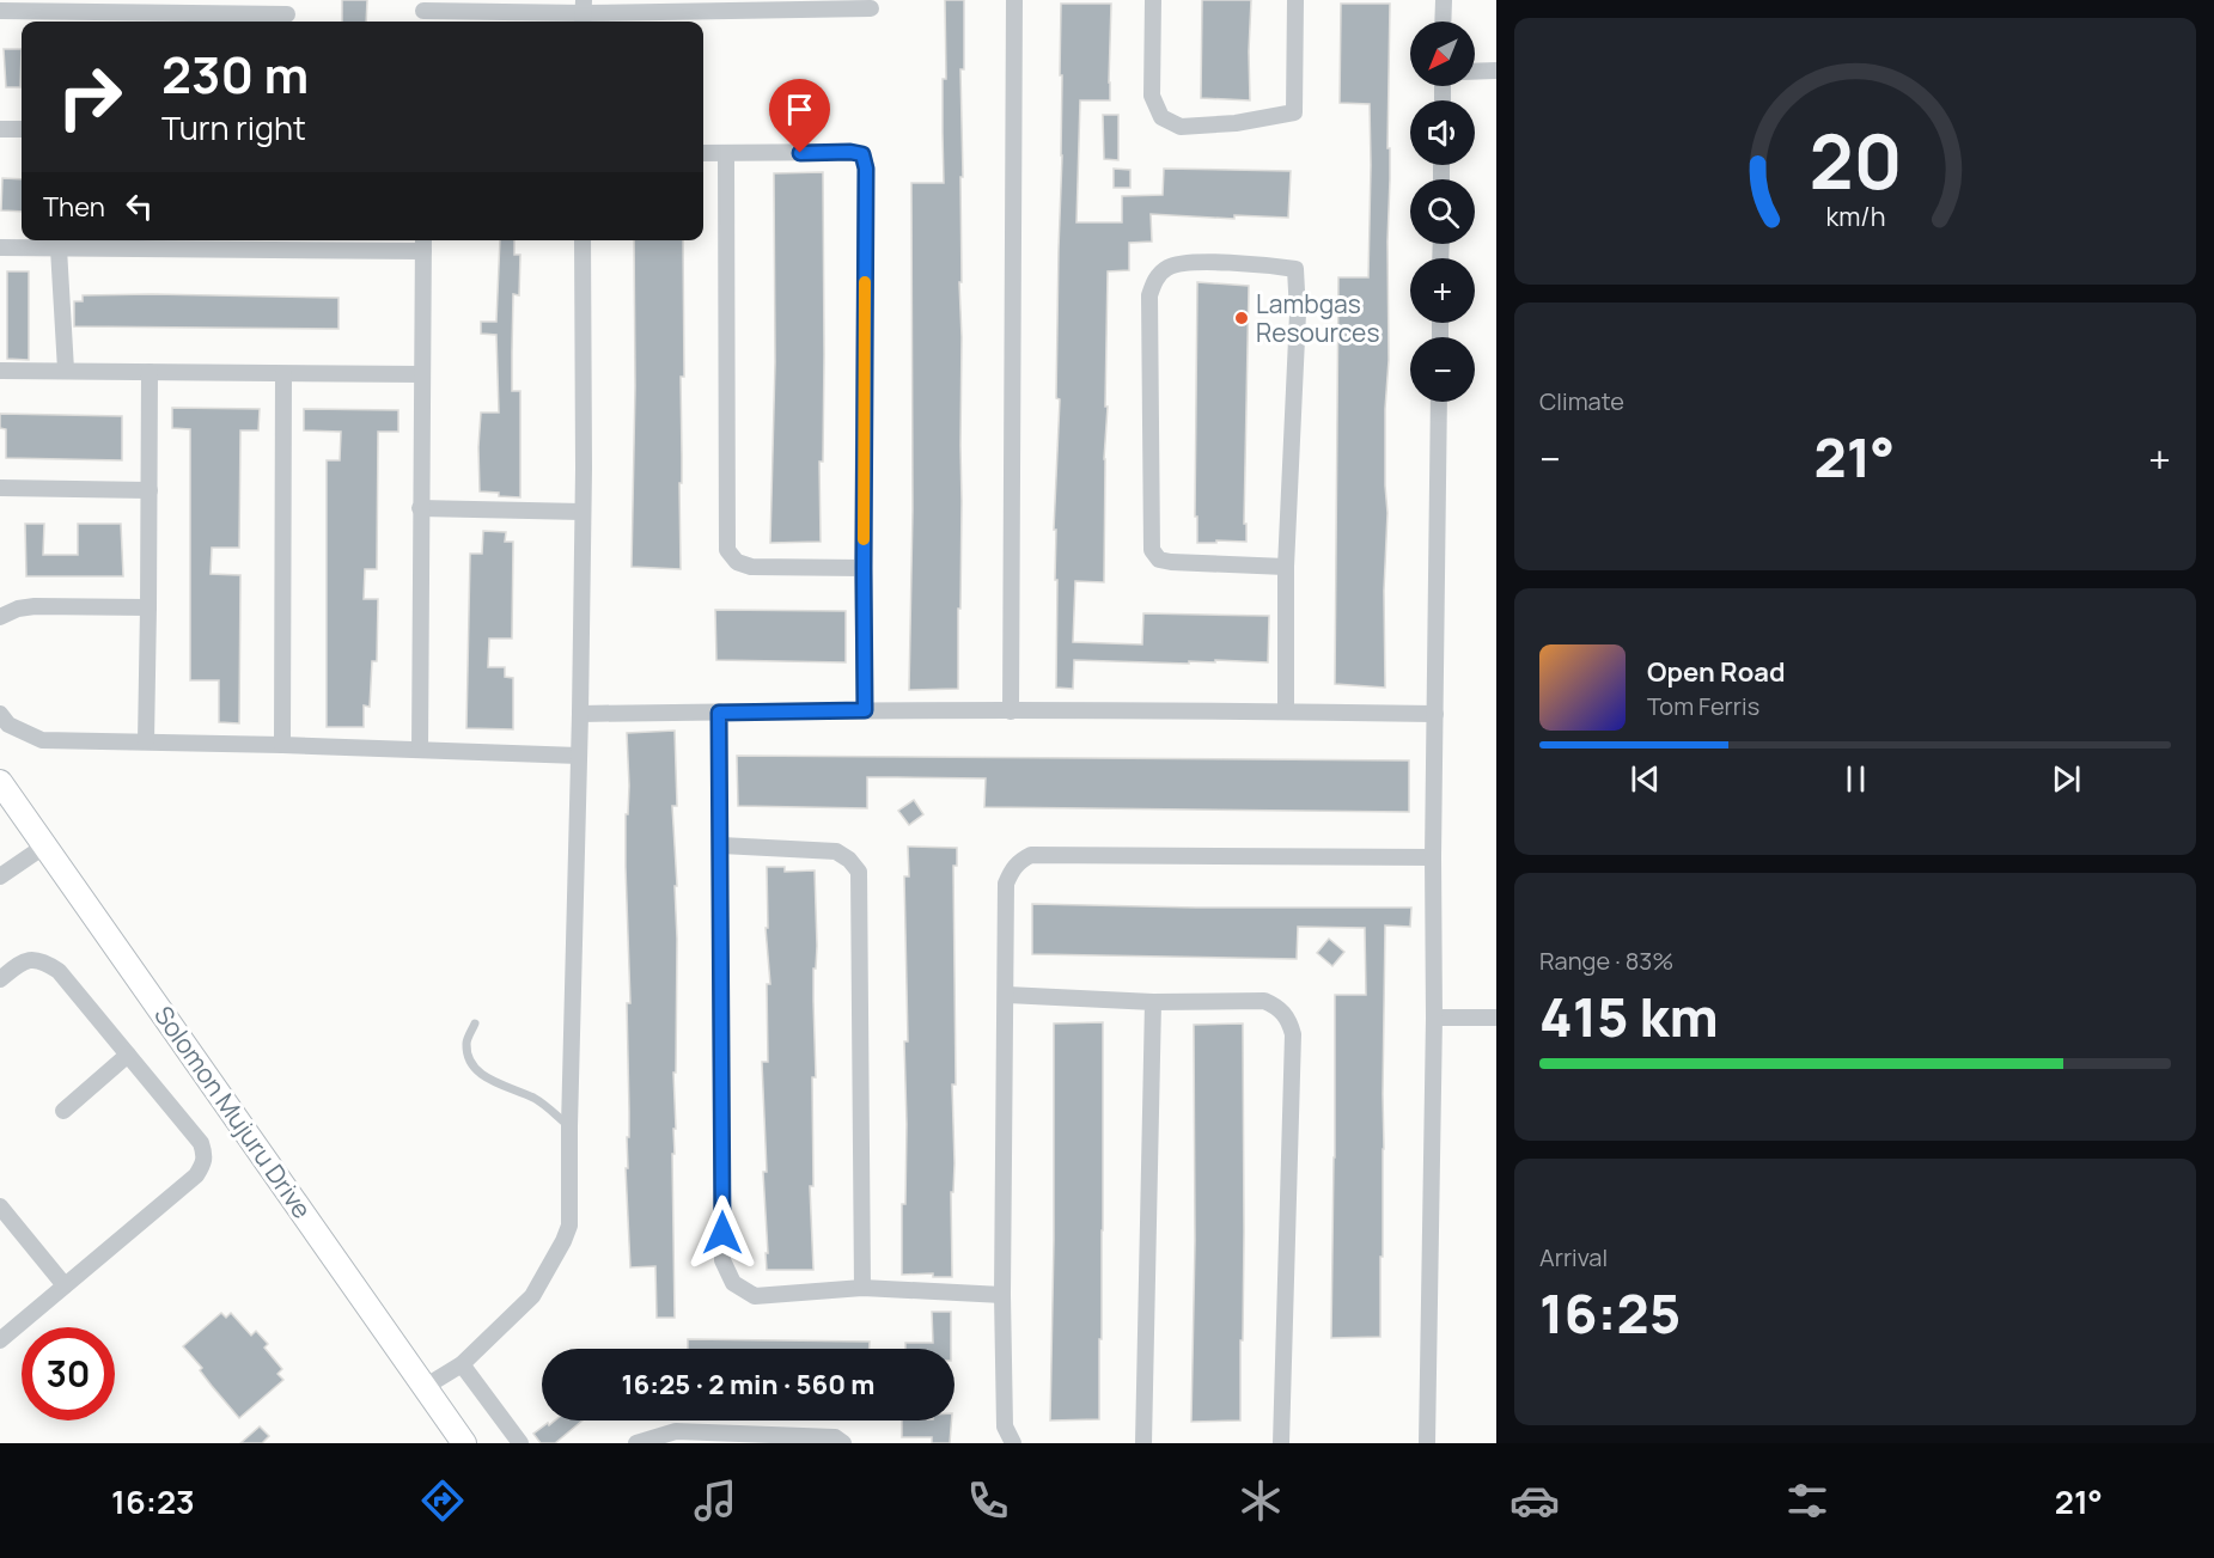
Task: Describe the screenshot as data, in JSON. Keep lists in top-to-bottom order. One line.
{"streets":{"street":["Solomon Mujuru Drive"]},"places":["Lambgas Resources"],"north":"bottom left","page":{"map_buttons":["+","−"],"turn":["230 m","Turn right"],"then":"Then","tile":["Climate",["Range · 83%","415 km"],["Arrival","16:25"]],"heat":["−","21°","+"],"song":["Open Road","Tom Ferris"],"limit":"30","trip":"16:25 · 2 min · 560 m","tabs":["16:23","21°"],"gauge":["20","km/h"]}}
